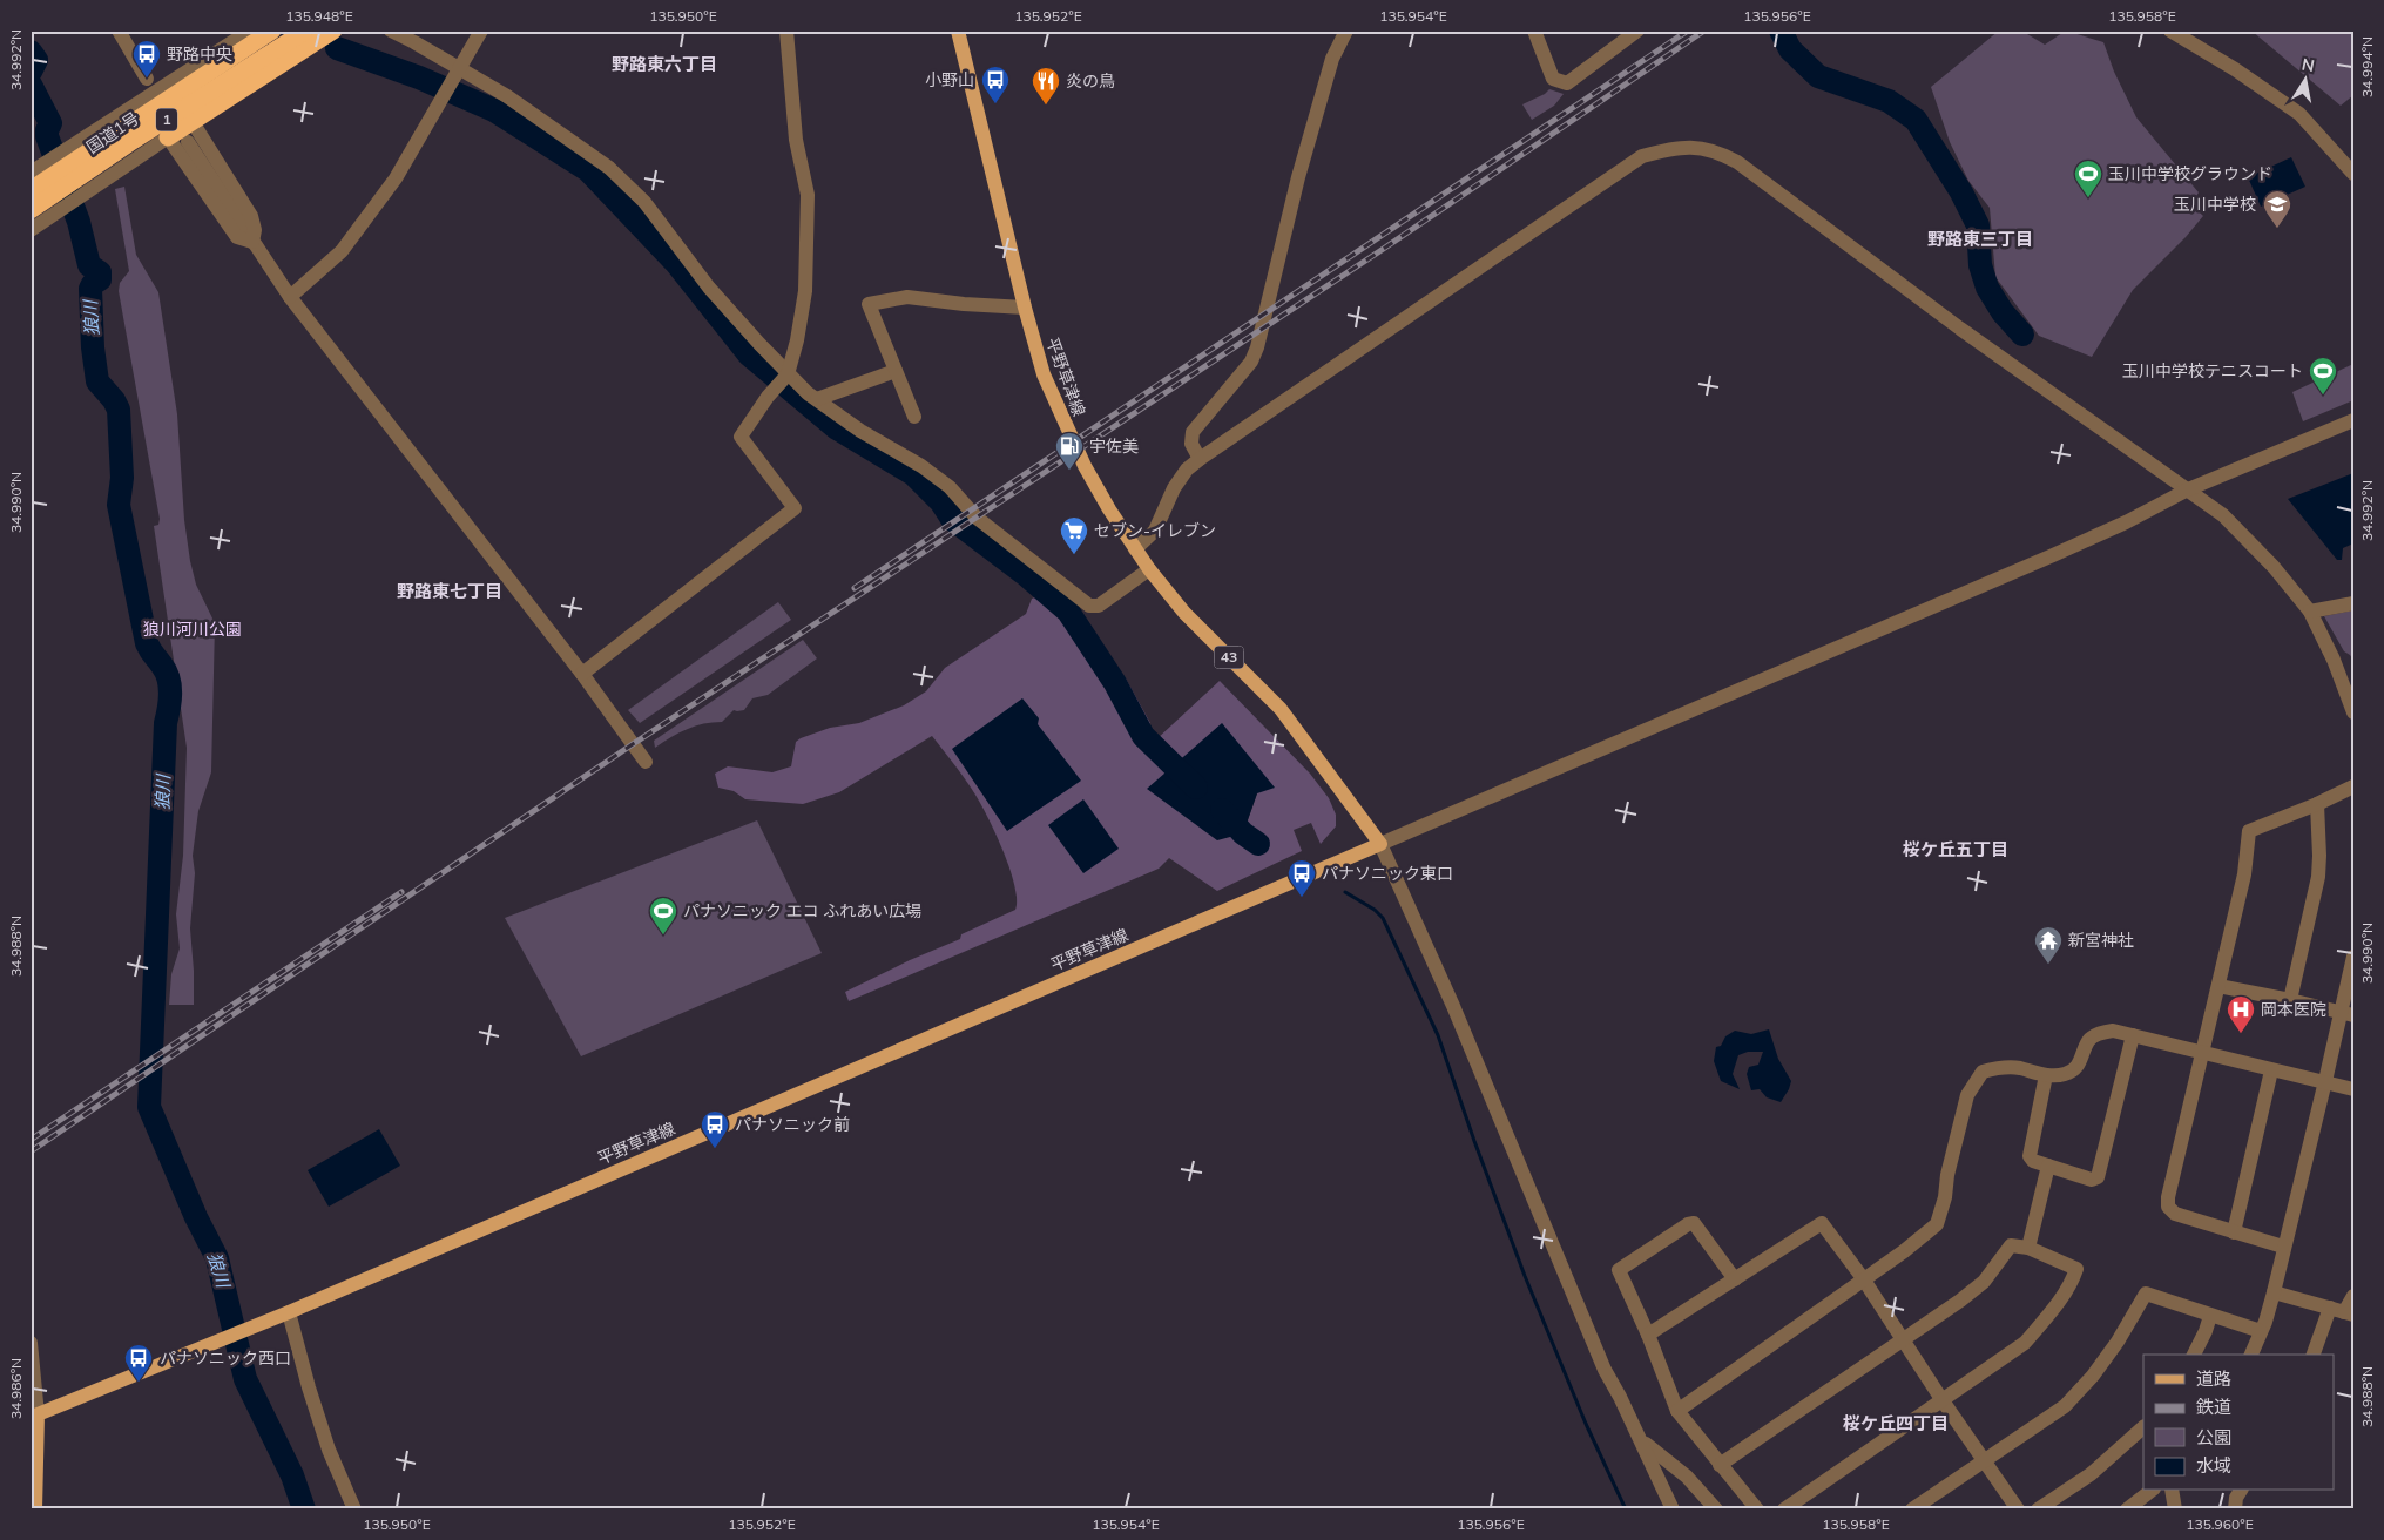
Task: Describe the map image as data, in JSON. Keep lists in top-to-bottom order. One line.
{"streets":{"highway":["1","国道1号"],"main road":["平野草津線","43"]},"districts":["野路東六丁目","野路東三丁目","野路東七丁目","桜ケ丘五丁目","桜ケ丘四丁目"],"water":["狼川"],"parks":["狼川河川公園"],"places":{"bus stop":["野路中央","小野山","パナソニック東口","パナソニック前","パナソニック西口"],"restaurant":["炎の鳥"],"sports":["玉川中学校グラウンド","玉川中学校テニスコート","パナソニック エコ ふれあい広場"],"school or university":["玉川中学校"],"fuel station":["宇佐美"],"supermarket":["セブン-イレブン"],"temple":["新宮神社"],"hospital":["岡本医院"]},"legend":["道路","鉄道","公園","水域"],"north":"top","coordinates":["135.948°E","135.950°E","135.952°E","135.954°E","135.956°E","135.958°E","34.992°N","34.994°N","34.990°N","34.988°N","34.986°N","135.960°E"]}
